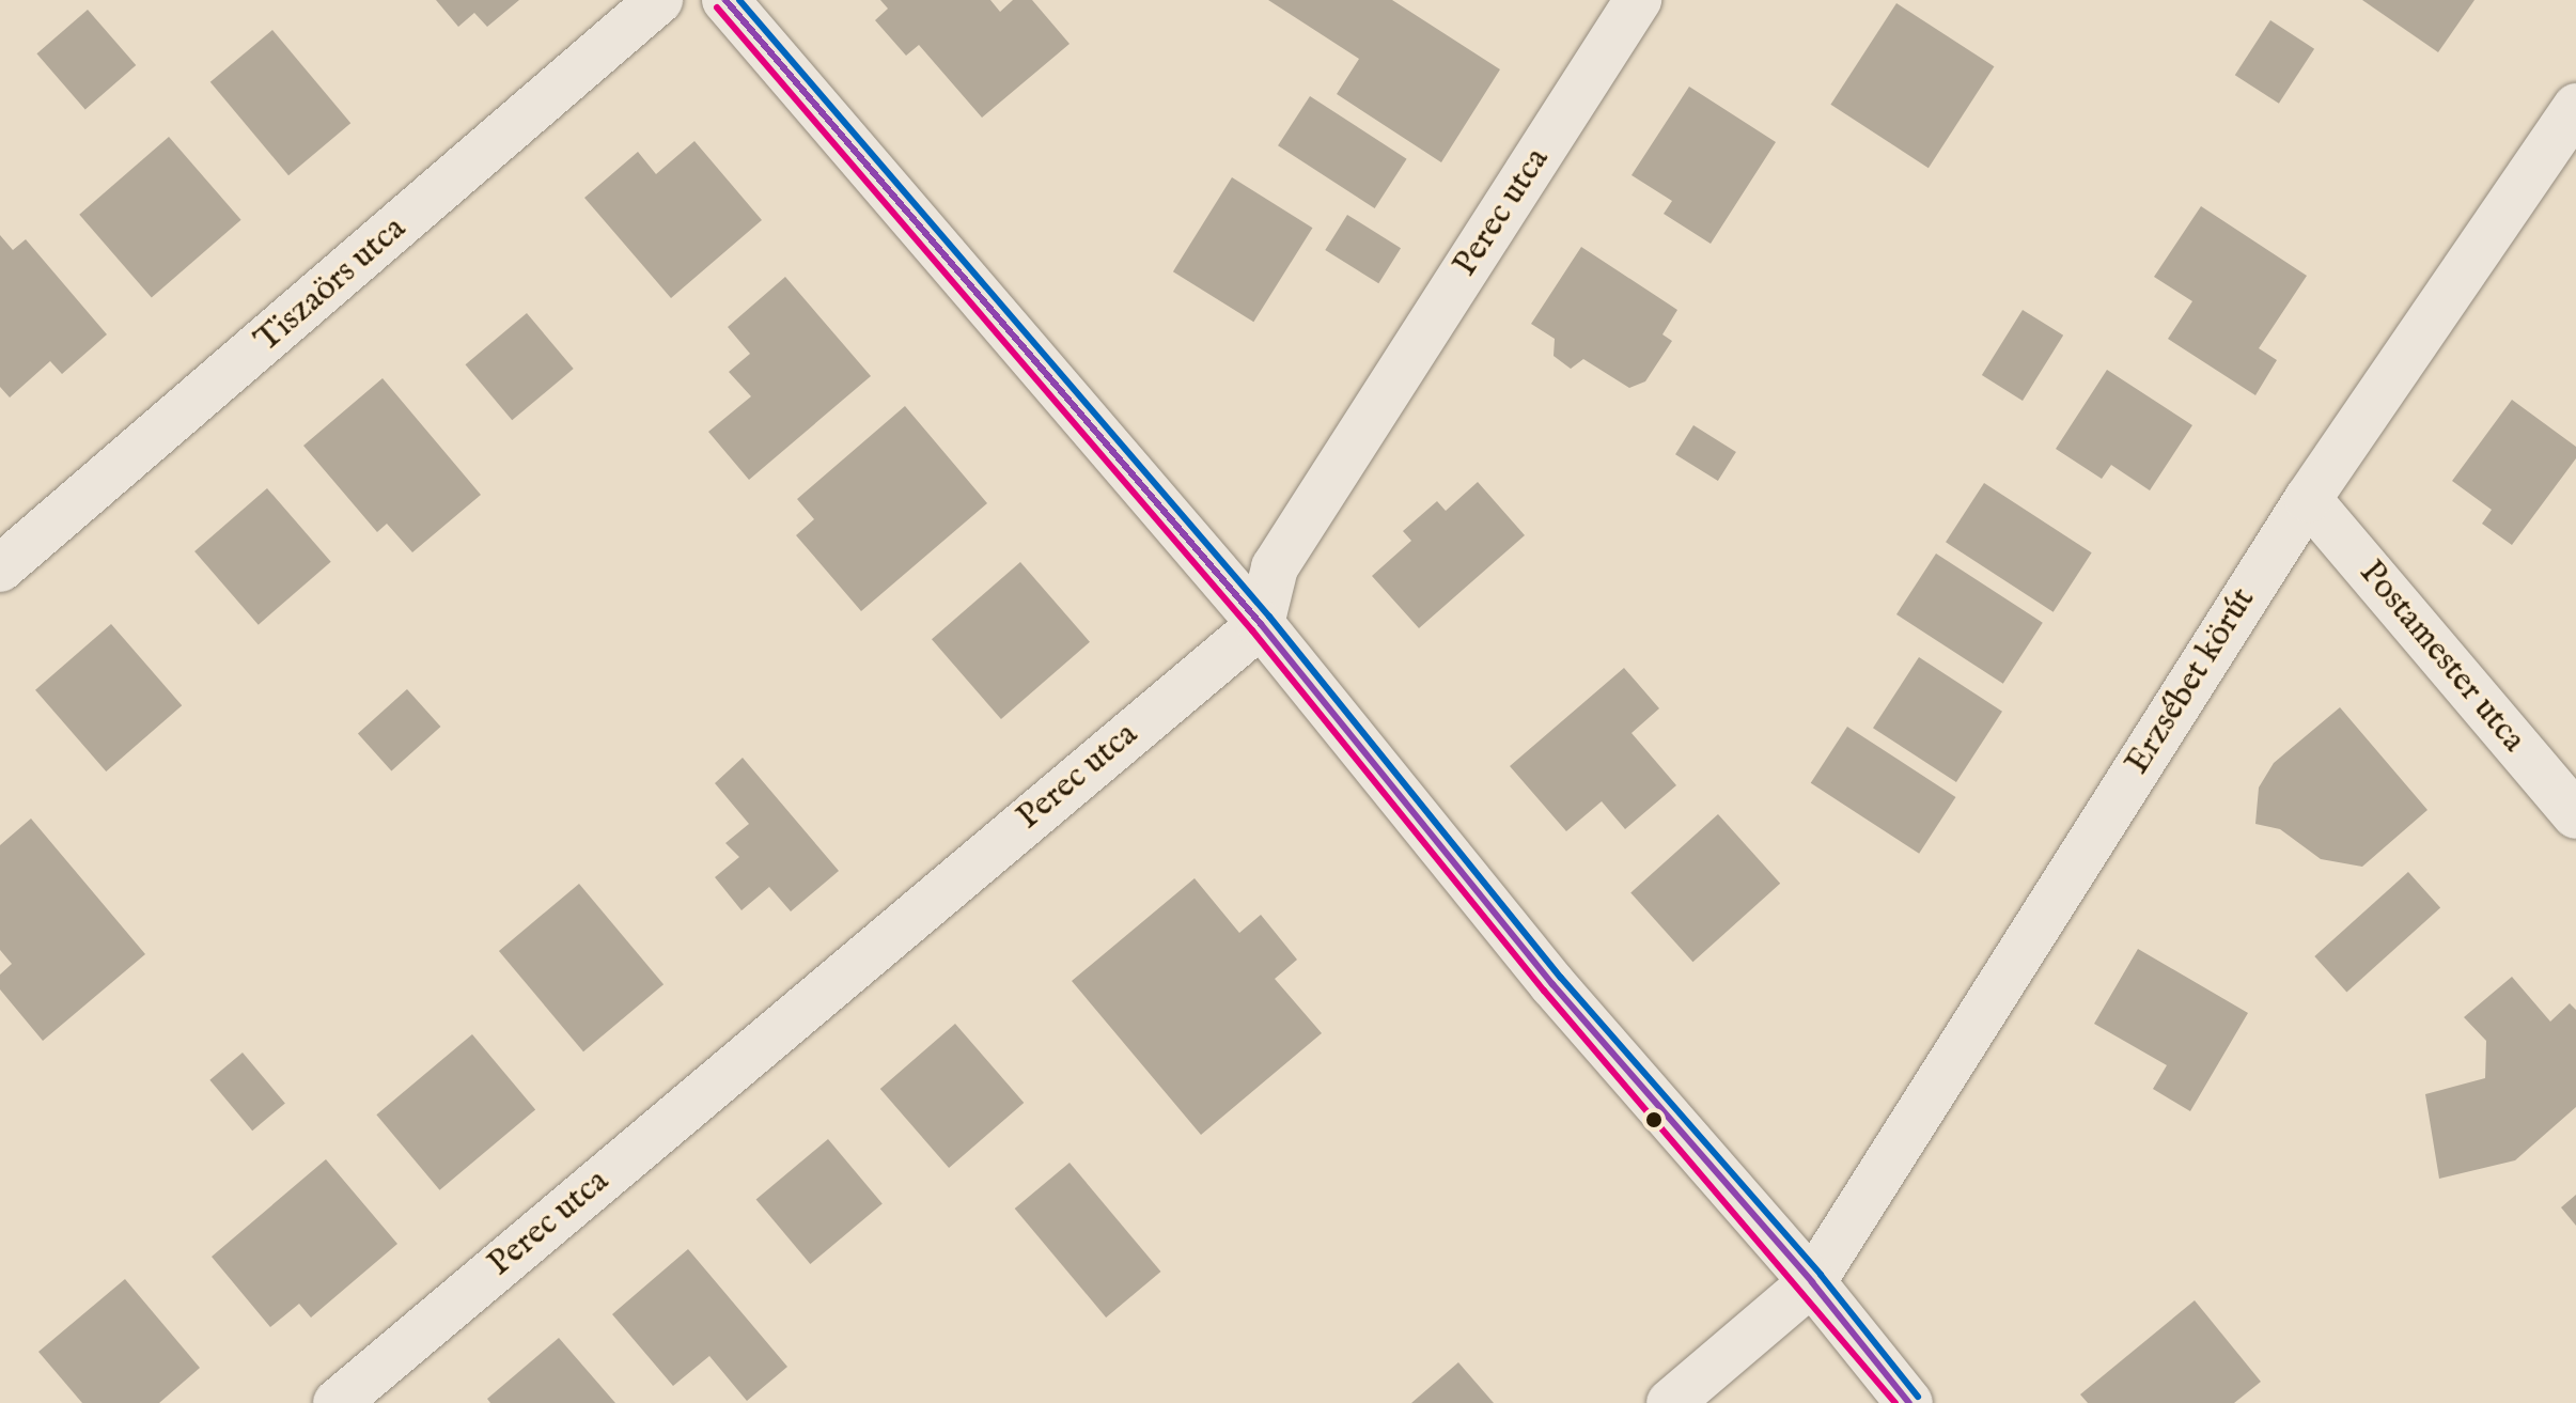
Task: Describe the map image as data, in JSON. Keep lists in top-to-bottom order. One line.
{"streets":{"street":["Perec utca","Tiszaörs utca","Postamester utca","Erzsébet körút"]},"crossings":[["Postamester utca","Erzsébet körút"]]}
